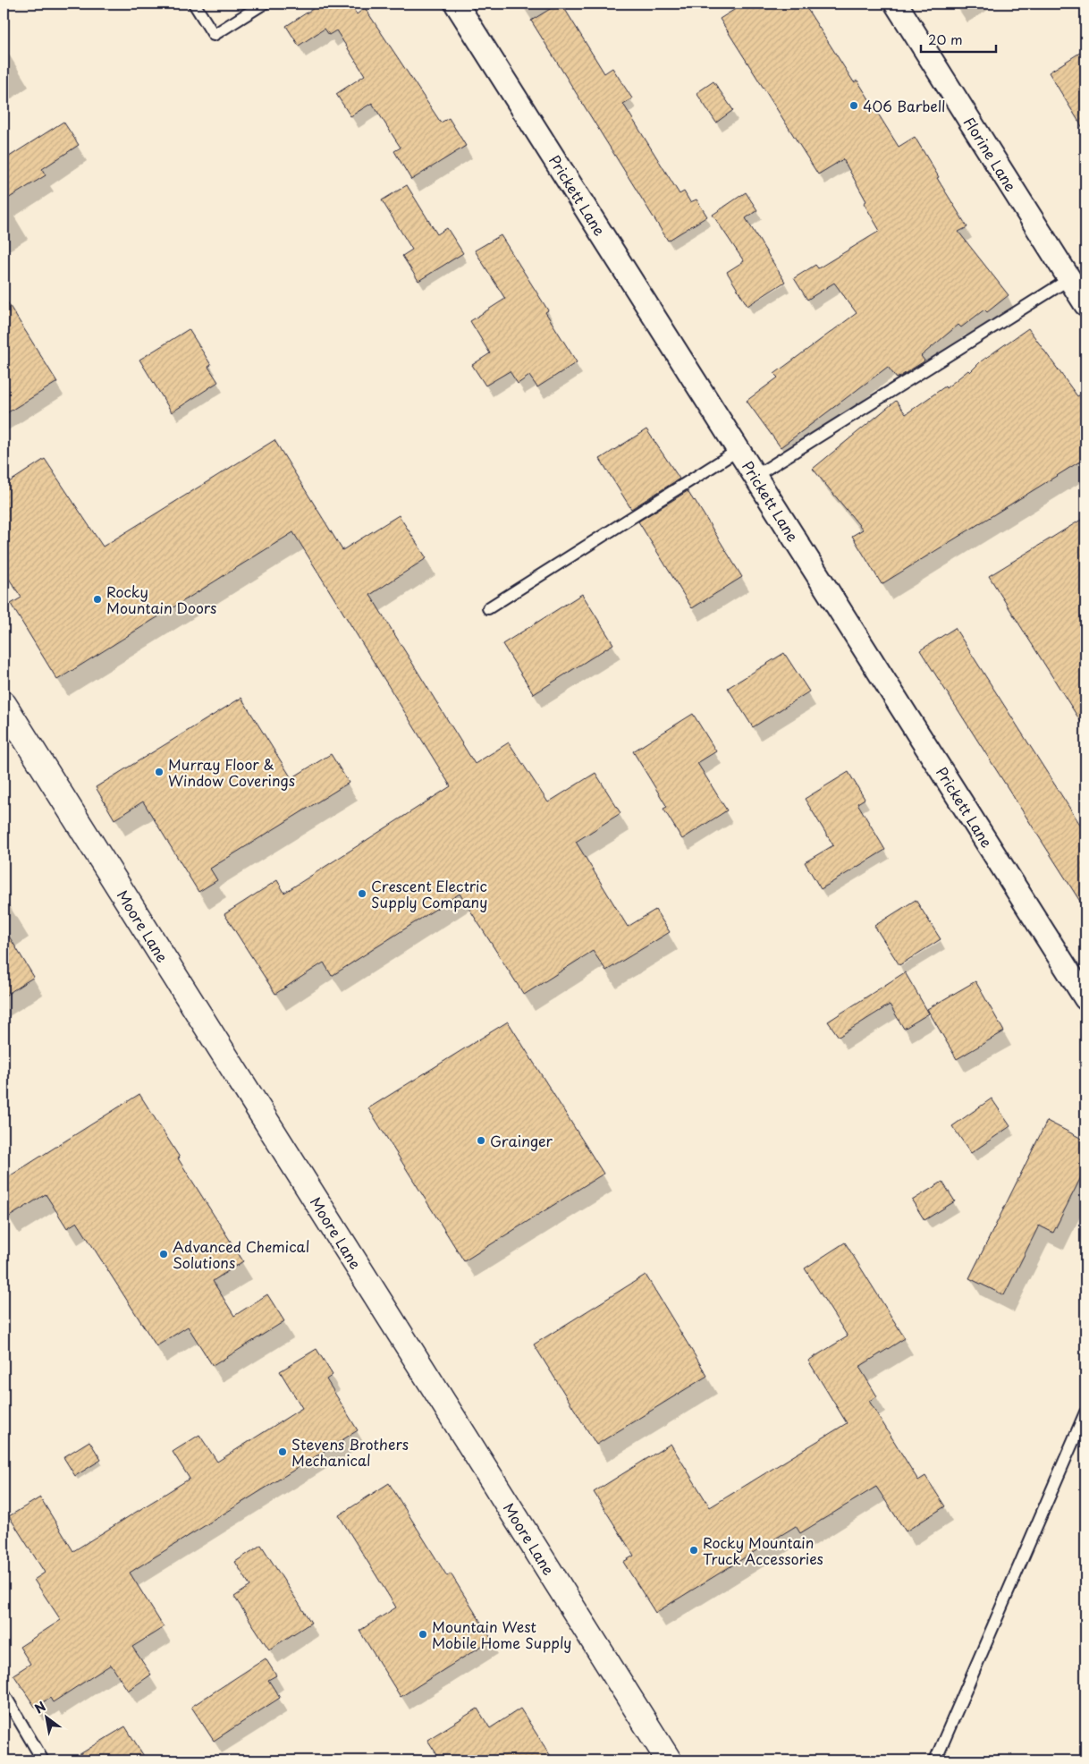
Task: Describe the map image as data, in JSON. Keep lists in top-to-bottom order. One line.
{"streets":{"street":["Florine Lane","Prickett Lane","Moore Lane"]},"places":["406 Barbell","Rocky Mountain Doors","Murray Floor & Window Coverings","Crescent Electric Supply Company","Grainger","Advanced Chemical Solutions","Stevens Brothers Mechanical","Rocky Mountain Truck Accessories","Mountain West Mobile Home Supply"],"scale_bar":"20 m","north":"top left"}
